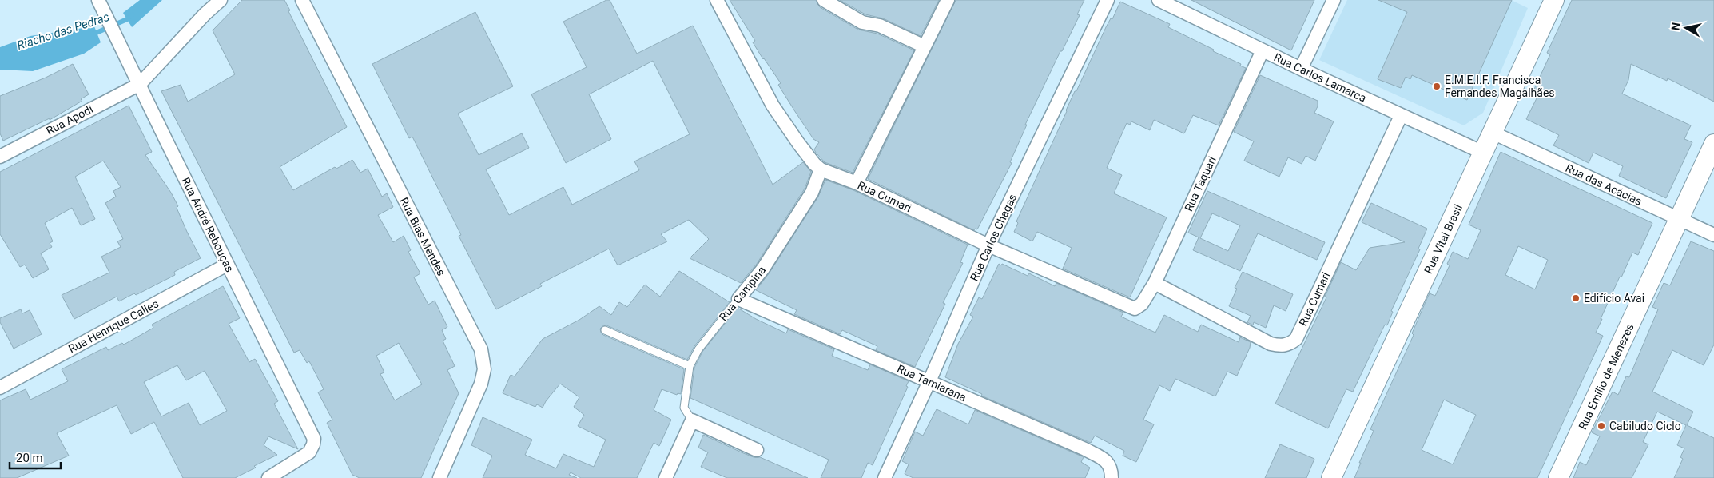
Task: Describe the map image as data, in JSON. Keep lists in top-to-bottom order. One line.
{"streets":{"street":["Rua Carlos Lamarca","Rua Apodi","Rua Taquari","Rua das Acácias","Rua Cumari","Rua André Rebouças","Rua Bias Mendes","Rua Carlos Chagas","Rua Vital Brasil","Rua Campina","Rua Henrique Calles","Rua Emílio de Menezes","Rua Tamiarana"]},"crossings":[["Rua Carlos Lamarca","Rua Taquari"],["Rua Carlos Lamarca","Rua Cumari"],["Rua Carlos Lamarca","Rua Vital Brasil"],["Rua Apodi","Rua André Rebouças"],["Rua Taquari","Rua Cumari"],["Rua das Acácias","Rua Vital Brasil"],["Rua das Acácias","Rua Emílio de Menezes"],["Rua Cumari","Rua Carlos Chagas"],["Rua Cumari","Rua Campina"],["Rua André Rebouças","Rua Henrique Calles"],["Rua Carlos Chagas","Rua Tamiarana"],["Rua Campina","Rua Tamiarana"]],"water":["Riacho das Pedras"],"places":["E.M.E.I.F. Francisca Fernandes Magalhães","Edifício Avai","Cabiludo Ciclo"],"scale_bar":"20 m","north":"left"}
